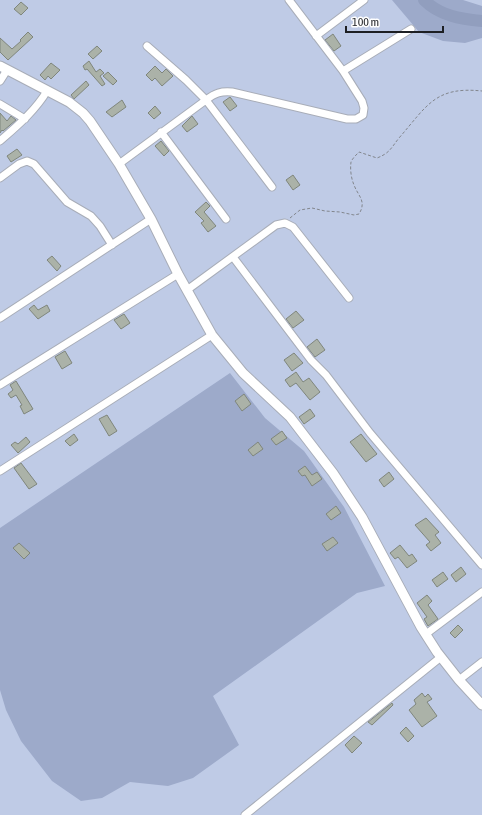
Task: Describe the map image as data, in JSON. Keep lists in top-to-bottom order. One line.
{"scale_bar":"100 m"}
